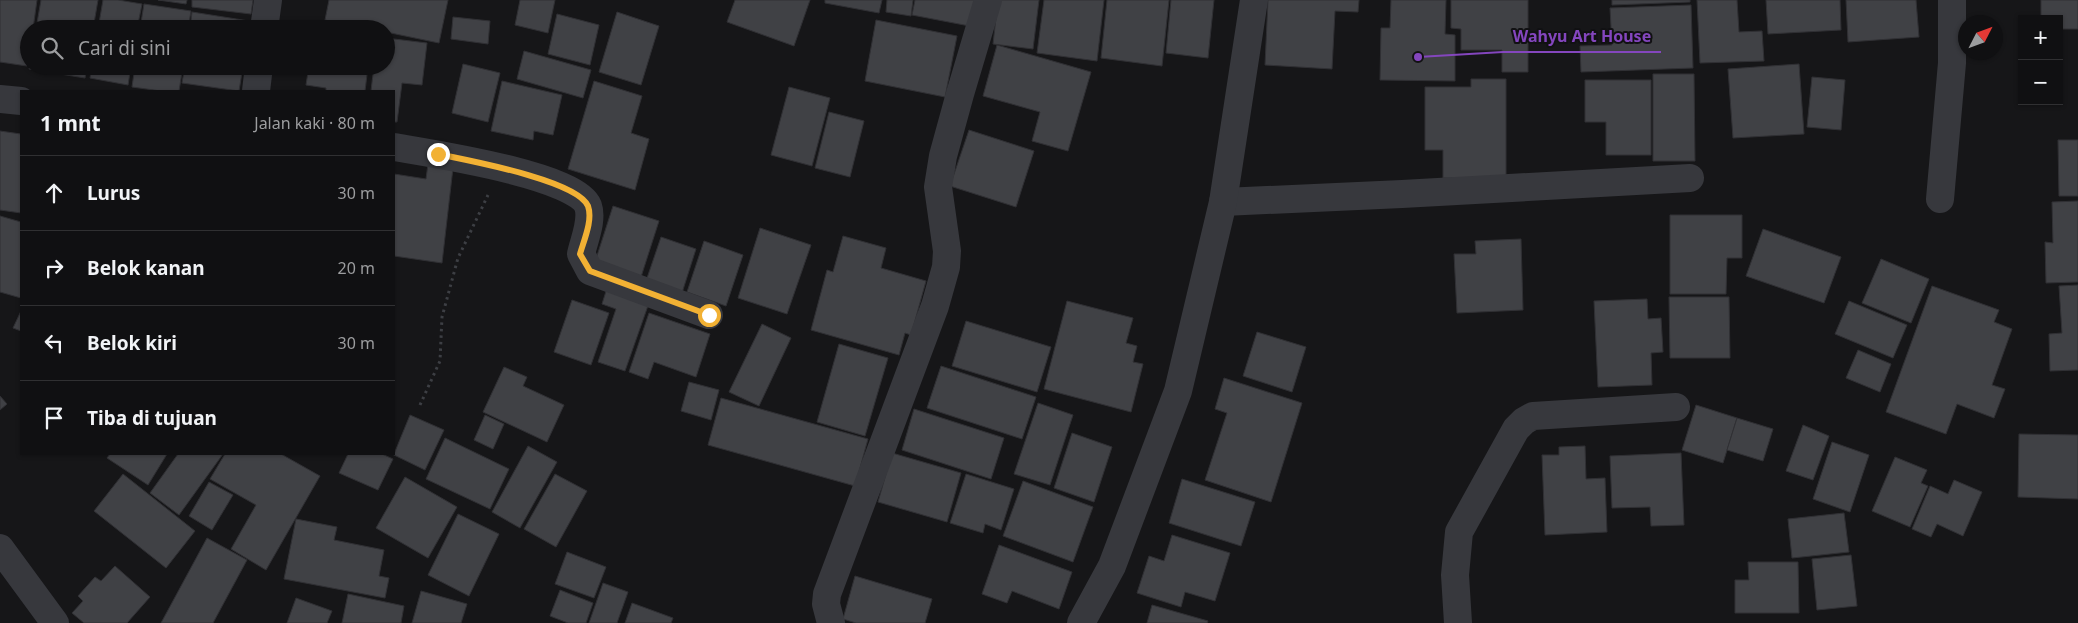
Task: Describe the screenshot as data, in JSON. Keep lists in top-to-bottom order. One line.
{"places":["Wahyu Art House"],"north":"top right","page":{"map_buttons":["+","−"],"search":"Cari di sini","heading":["1 mnt","Jalan kaki · 80 m"],"list":[["Lurus","30 m"],["Belok kanan","20 m"],["Belok kiri","30 m"],"Tiba di tujuan"]}}
